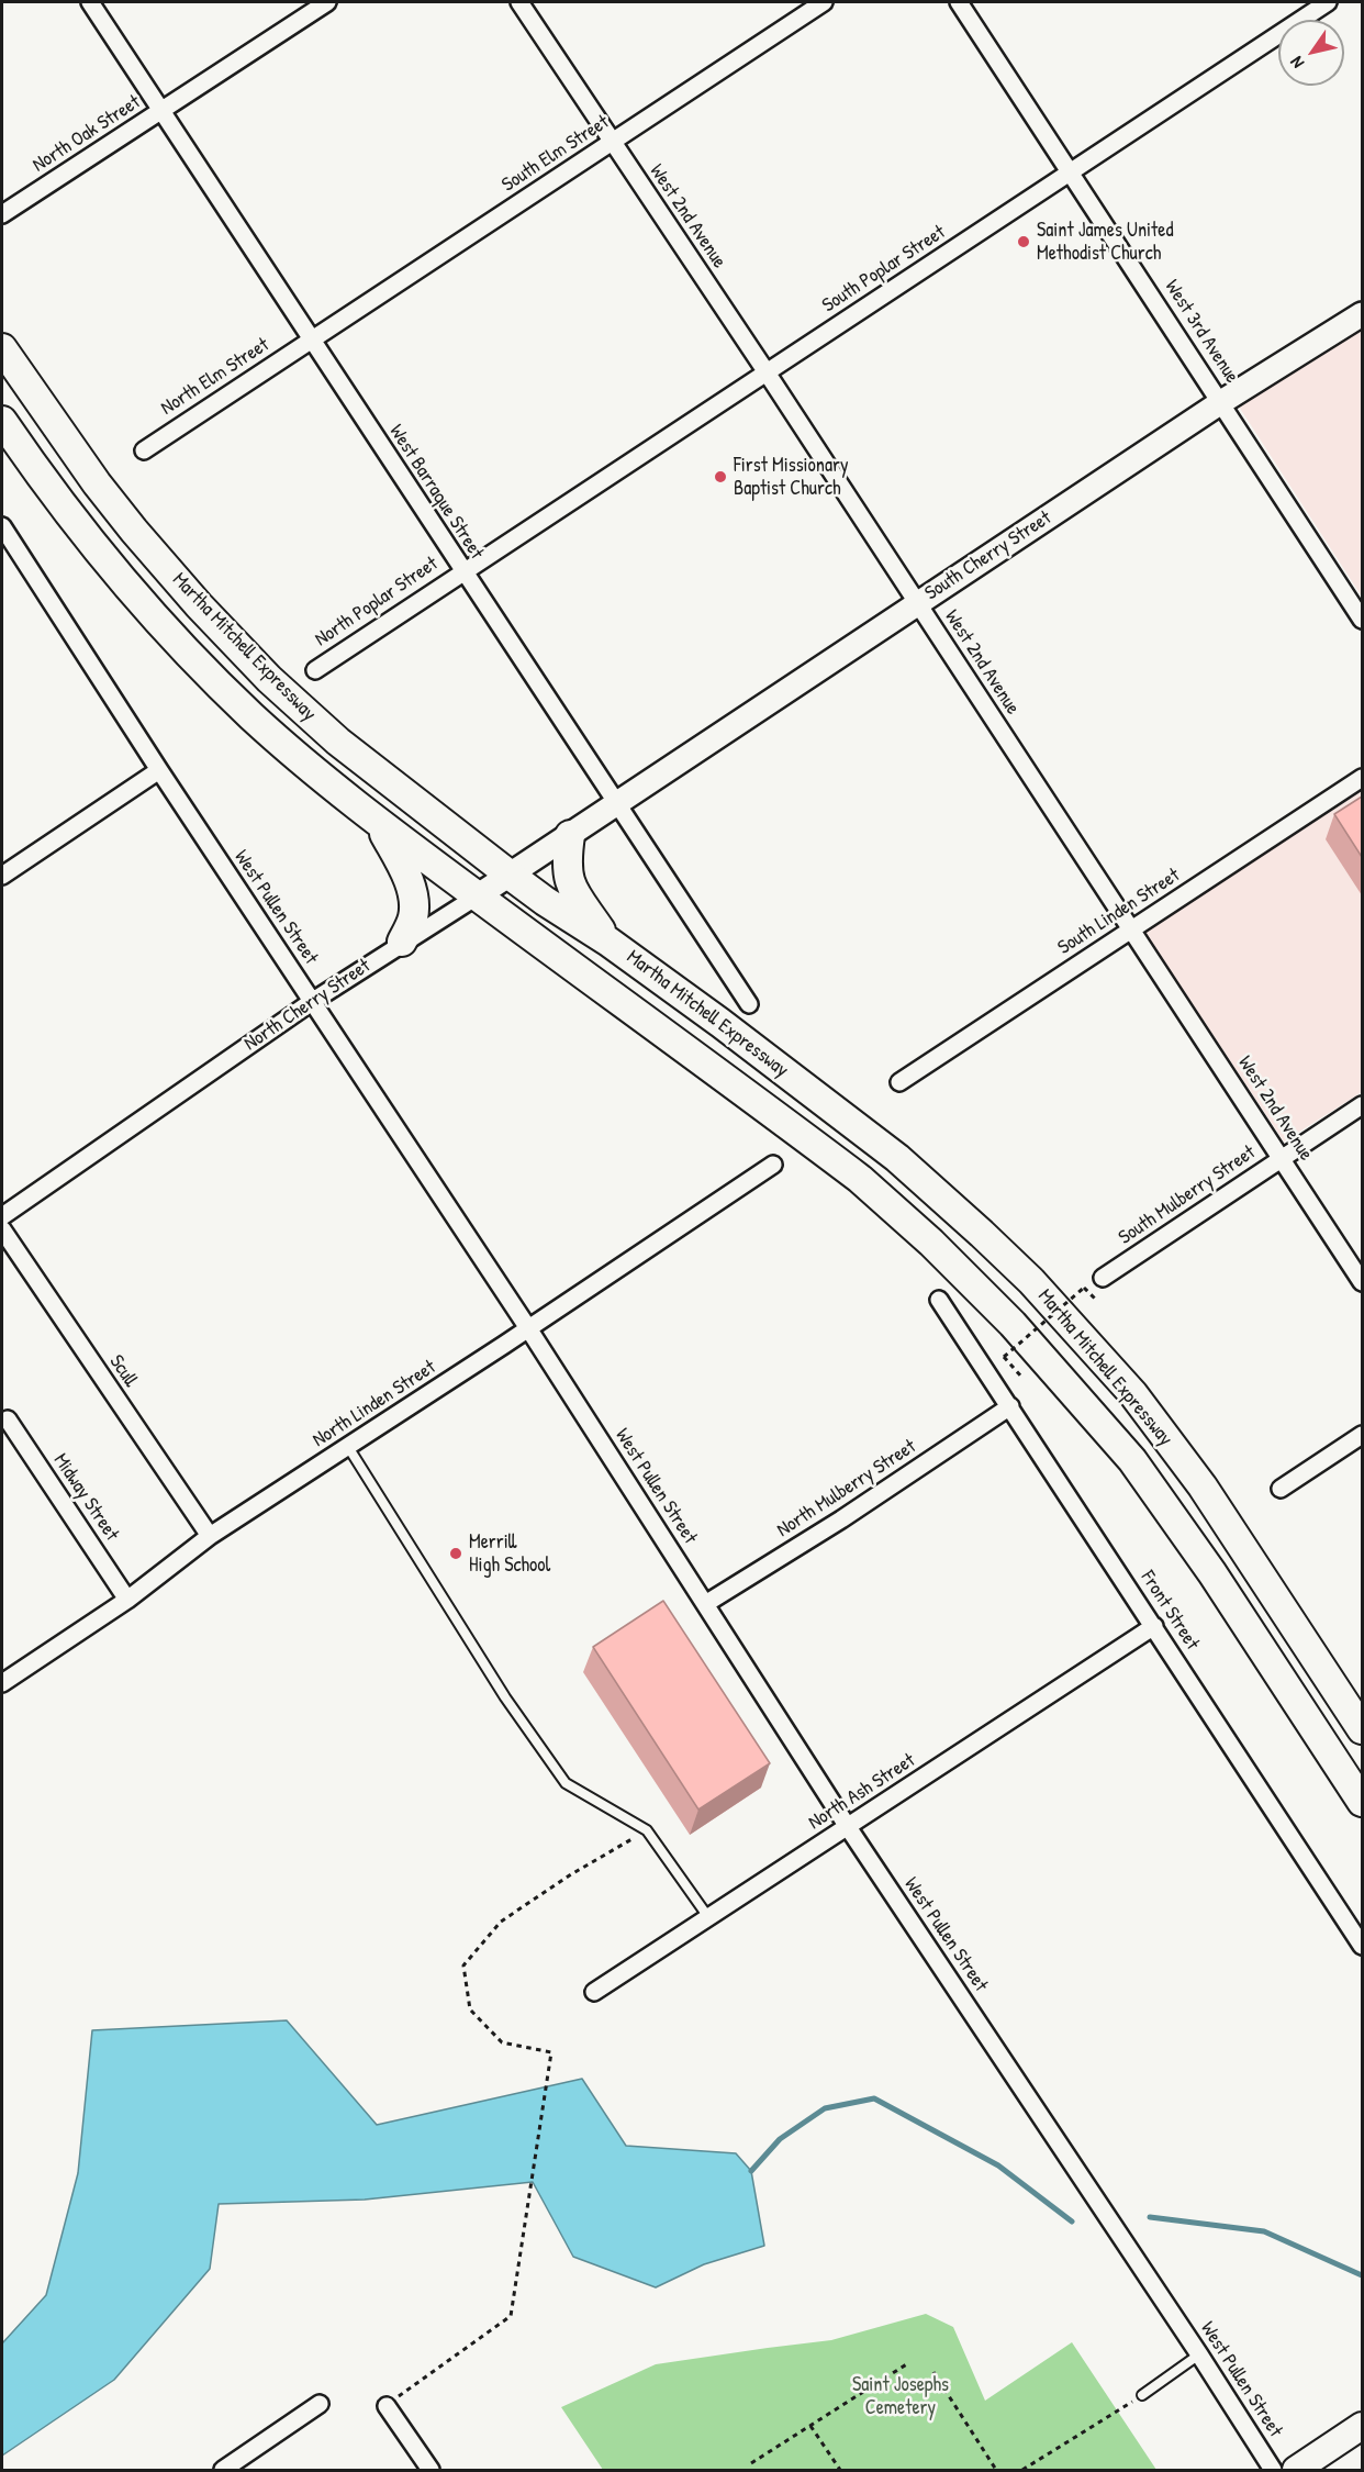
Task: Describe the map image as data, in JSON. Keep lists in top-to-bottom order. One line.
{"streets":{"highway":["Martha Mitchell Expressway"],"main road":["South Cherry Street","North Cherry Street"],"street":["North Oak Street","South Elm Street","West 2nd Avenue","South Poplar Street","West 3rd Avenue","North Elm Street","West Barraque Street","North Poplar Street","West Pullen Street","South Linden Street","South Mulberry Street","Scull","North Linden Street","North Mulberry Street","Midway Street","Front Street","North Ash Street"]},"crossings":[["North Oak Street","West Barraque Street"],["South Elm Street","West 2nd Avenue"],["South Elm Street","North Elm Street"],["South Elm Street","West Barraque Street"],["West 2nd Avenue","South Poplar Street"],["West 2nd Avenue","South Cherry Street"],["West 2nd Avenue","South Linden Street"],["West 2nd Avenue","South Mulberry Street"],["South Poplar Street","West 3rd Avenue"],["South Poplar Street","West Barraque Street"],["South Poplar Street","North Poplar Street"],["West 3rd Avenue","South Cherry Street"],["North Elm Street","West Barraque Street"],["West Barraque Street","South Cherry Street"],["West Barraque Street","North Poplar Street"],["West Barraque Street","North Cherry Street"],["South Cherry Street","North Cherry Street"],["Martha Mitchell Expressway","North Cherry Street"],["West Pullen Street","North Cherry Street"],["West Pullen Street","North Linden Street"],["West Pullen Street","North Mulberry Street"],["West Pullen Street","North Ash Street"],["Scull","North Linden Street"],["North Linden Street","Midway Street"],["North Mulberry Street","Front Street"],["Front Street","North Ash Street"]],"parks":["Saint Josephs Cemetery"],"places":["Saint James United Methodist Church","First Missionary Baptist Church","Merrill High School"],"north":"bottom left"}
